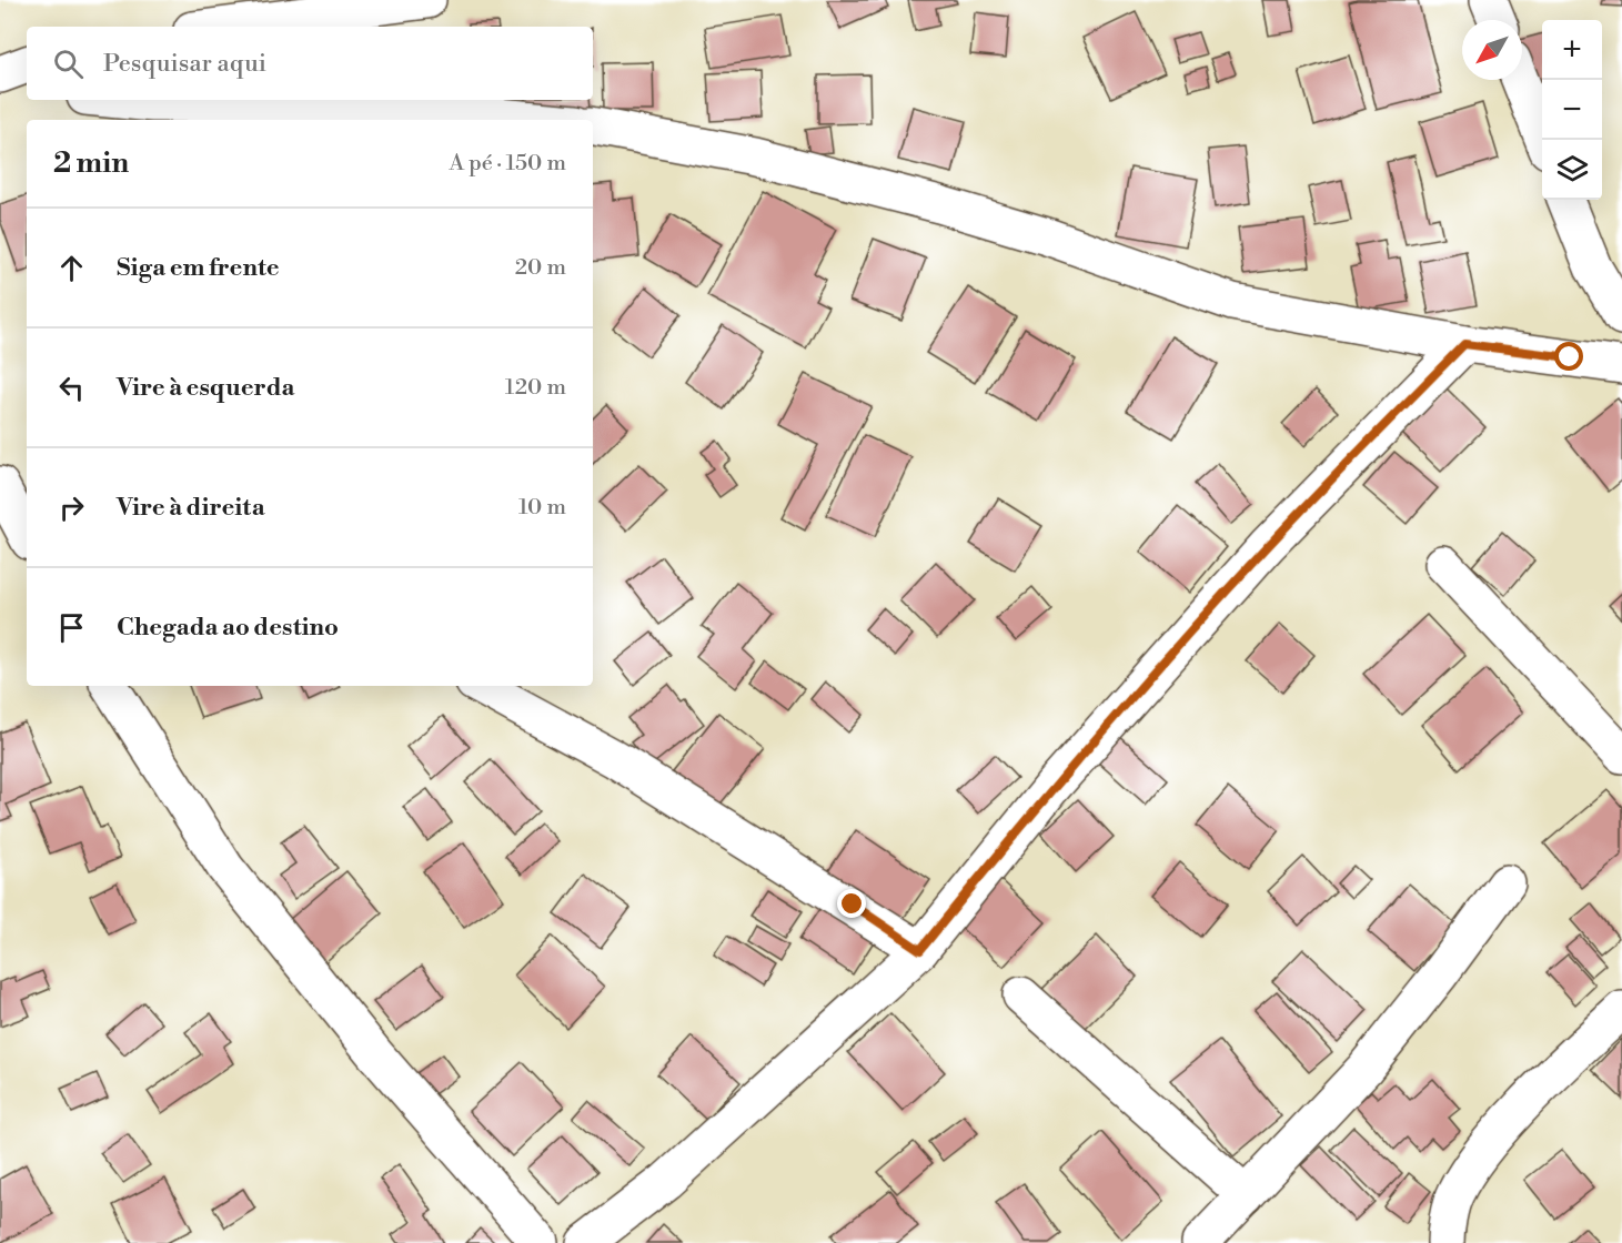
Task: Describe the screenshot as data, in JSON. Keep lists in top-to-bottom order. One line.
{"north":"bottom left","page":{"map_buttons":["+","−"],"search":"Pesquisar aqui","heading":["2 min","A pé · 150 m"],"list":[["Siga em frente","20 m"],["Vire à esquerda","120 m"],["Vire à direita","10 m"],"Chegada ao destino"]}}
